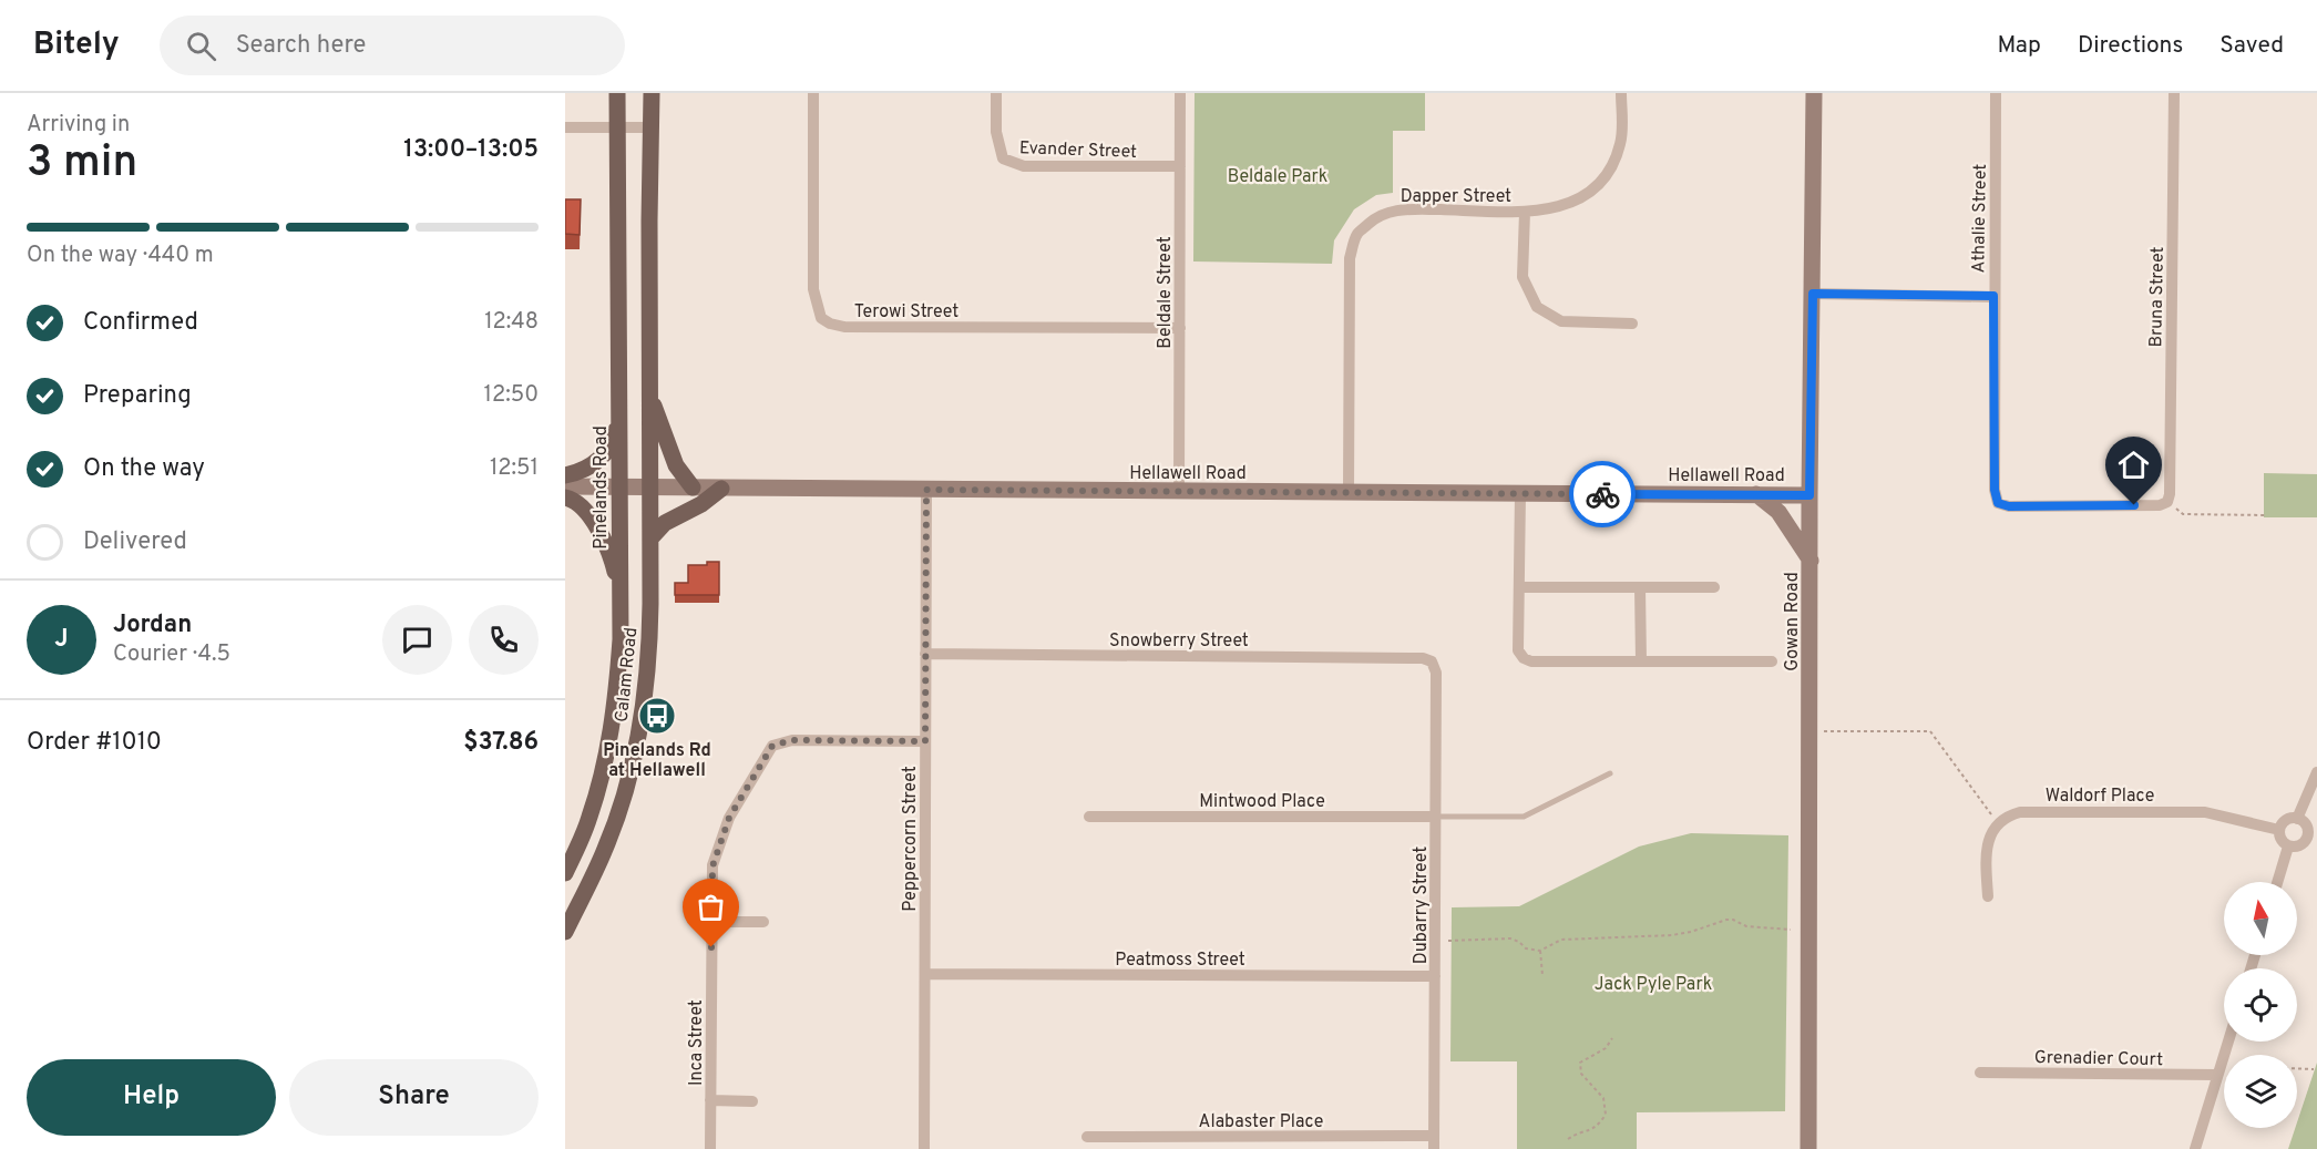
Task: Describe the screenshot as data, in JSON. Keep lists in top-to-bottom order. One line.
{"streets":{"main road":["Pinelands Road","Calam Road"],"street":["Evander Street","Dapper Street","Athalie Street","Beldale Street","Bruna Street","Terowi Street","Hellawell Road","Gowan Road","Snowberry Street","Waldorf Place","Mintwood Place","Peppercorn Street","Dubarry Street","Peatmoss Street","Inca Street","Grenadier Court","Alabaster Place"]},"crossings":[["Evander Street","Beldale Street"],["Dapper Street","Hellawell Road"],["Athalie Street","Bruna Street"],["Beldale Street","Terowi Street"],["Beldale Street","Hellawell Road"],["Hellawell Road","Pinelands Road"],["Hellawell Road","Gowan Road"],["Hellawell Road","Calam Road"],["Hellawell Road","Peppercorn Street"],["Snowberry Street","Peppercorn Street"],["Snowberry Street","Dubarry Street"],["Mintwood Place","Dubarry Street"],["Peppercorn Street","Peatmoss Street"],["Peppercorn Street","Inca Street"],["Dubarry Street","Peatmoss Street"],["Dubarry Street","Alabaster Place"]],"parks":["Beldale Park","Jack Pyle Park"],"places":{"bus stop":["Pinelands Rd at Hellawell"]},"north":"top","page":{"header":"Bitely","search":"Search here","nav":["Map","Directions","Saved"],"heading":["3 min","Arriving in","13:00–13:05"],"panel":["Jordan","Courier · 4.5","Order #1010","$37.86"],"bar":"On the way · 440 m","list":[["Confirmed","12:48"],["Preparing","12:50"],["On the way","12:51"],"Delivered"],"round":"J","buttons":["Help","Share"]}}
